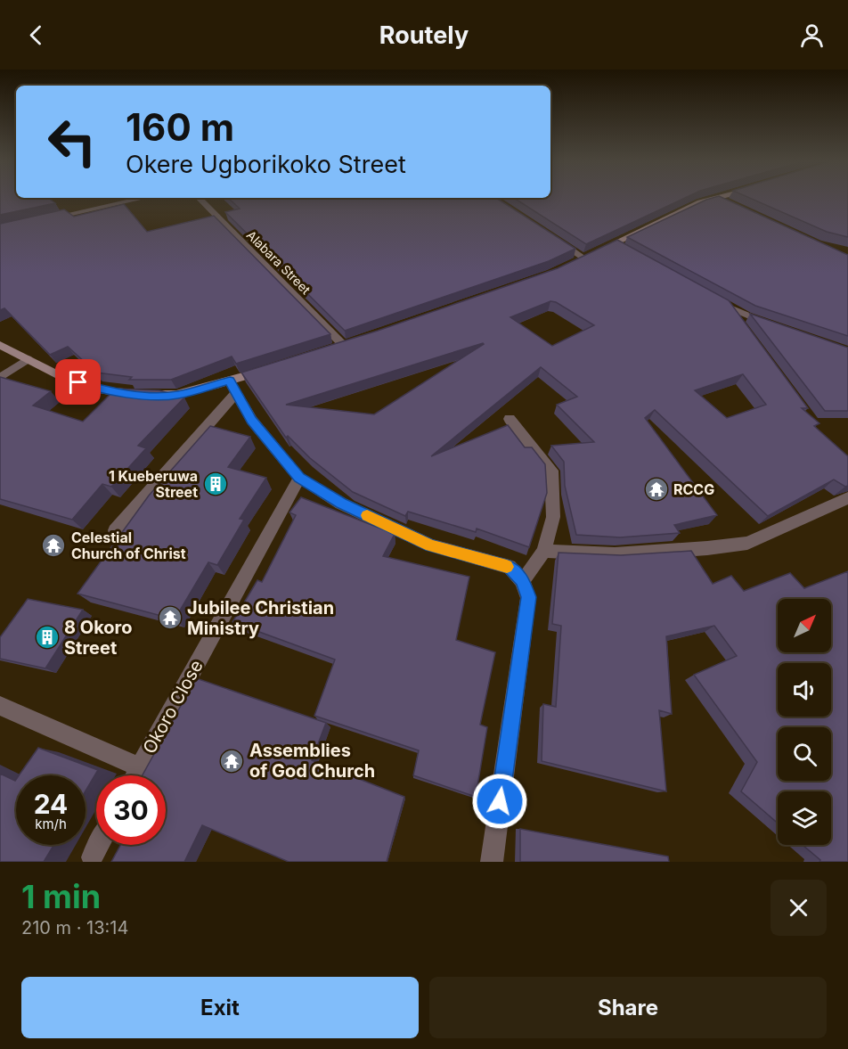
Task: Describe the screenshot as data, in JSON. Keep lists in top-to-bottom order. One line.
{"streets":{"street":["Alabara Street","Okoro Close"]},"places":{"building":["1 Kueberuwa Street","8 Okoro Street"],"temple":["RCCG","Celestial Church of Christ","Jubilee Christian Ministry","Assemblies of God Church"]},"north":"top right","page":{"header":"Routely","turn":["160 m","Okere Ugborikoko Street"],"speed":"24 km/h","limit":"30","heading":["1 min","210 m · 13:14"],"buttons":["Exit","Share"]}}
